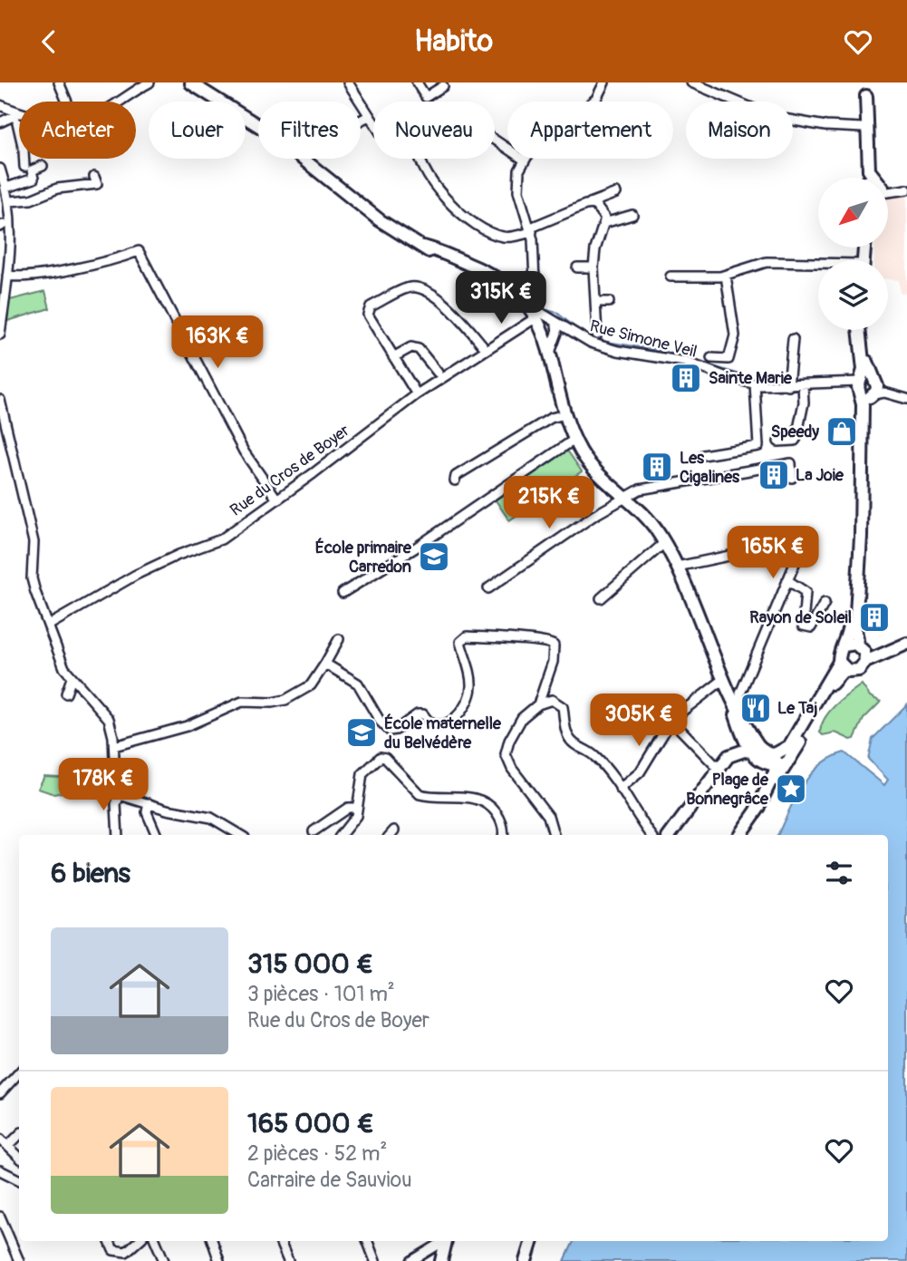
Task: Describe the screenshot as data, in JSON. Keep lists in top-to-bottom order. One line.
{"streets":{"street":["Rue Simone Veil","Rue du Cros de Boyer"]},"places":{"building":["Sainte Marie","Les Cigalines","La Joie","Rayon de Soleil"],"shop":["Speedy"],"school or university":["École primaire Carredon","École maternelle du Belvédère"],"restaurant":["Le Taj"],"place":["Plage de Bonnegrâce"]},"north":"bottom left","page":{"header":"Habito","chip":["Acheter","Louer","Filtres","Nouveau","Appartement","Maison"],"price":["315K €","163K €","215K €","165K €","305K €","178K €"],"heading":"6 biens","list":[{"name":"315 000 €","note":"3 pièces · 101 m² · Rue du Cros de Boyer"},{"name":"165 000 €","note":"2 pièces · 52 m² · Carraire de Sauviou"}]}}
